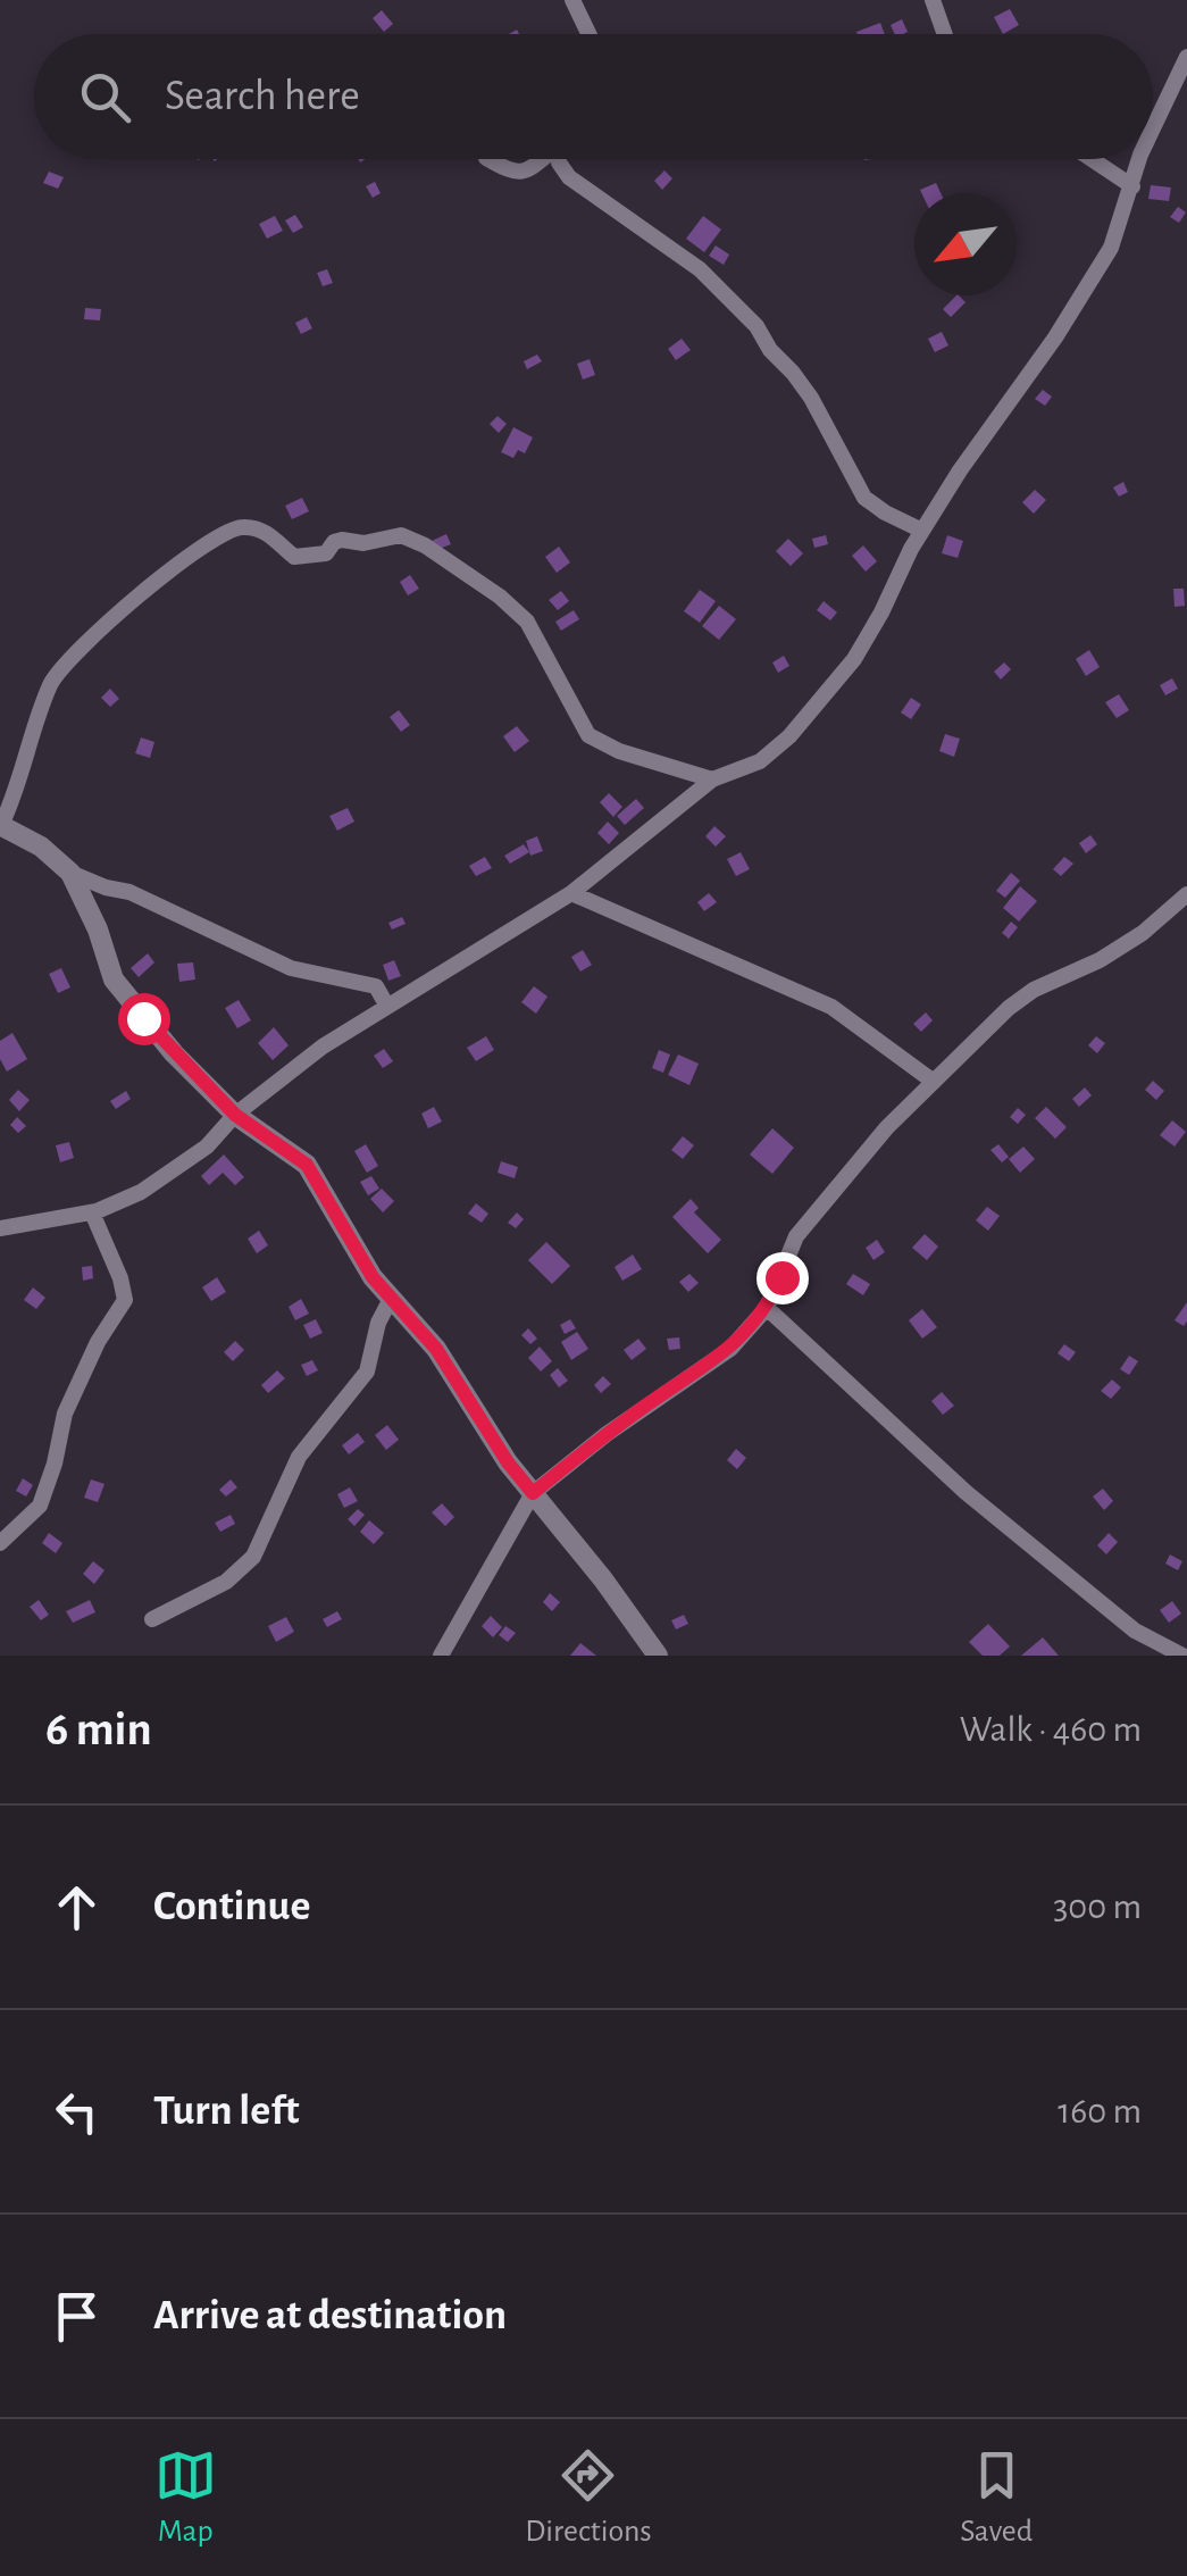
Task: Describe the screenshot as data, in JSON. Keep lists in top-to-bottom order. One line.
{"north":"bottom left","page":{"search":"Search here","heading":["6 min","Walk · 460 m"],"list":[["Continue","300 m"],["Turn left","160 m"],"Arrive at destination"],"nav":["Map","Directions","Saved"]}}
